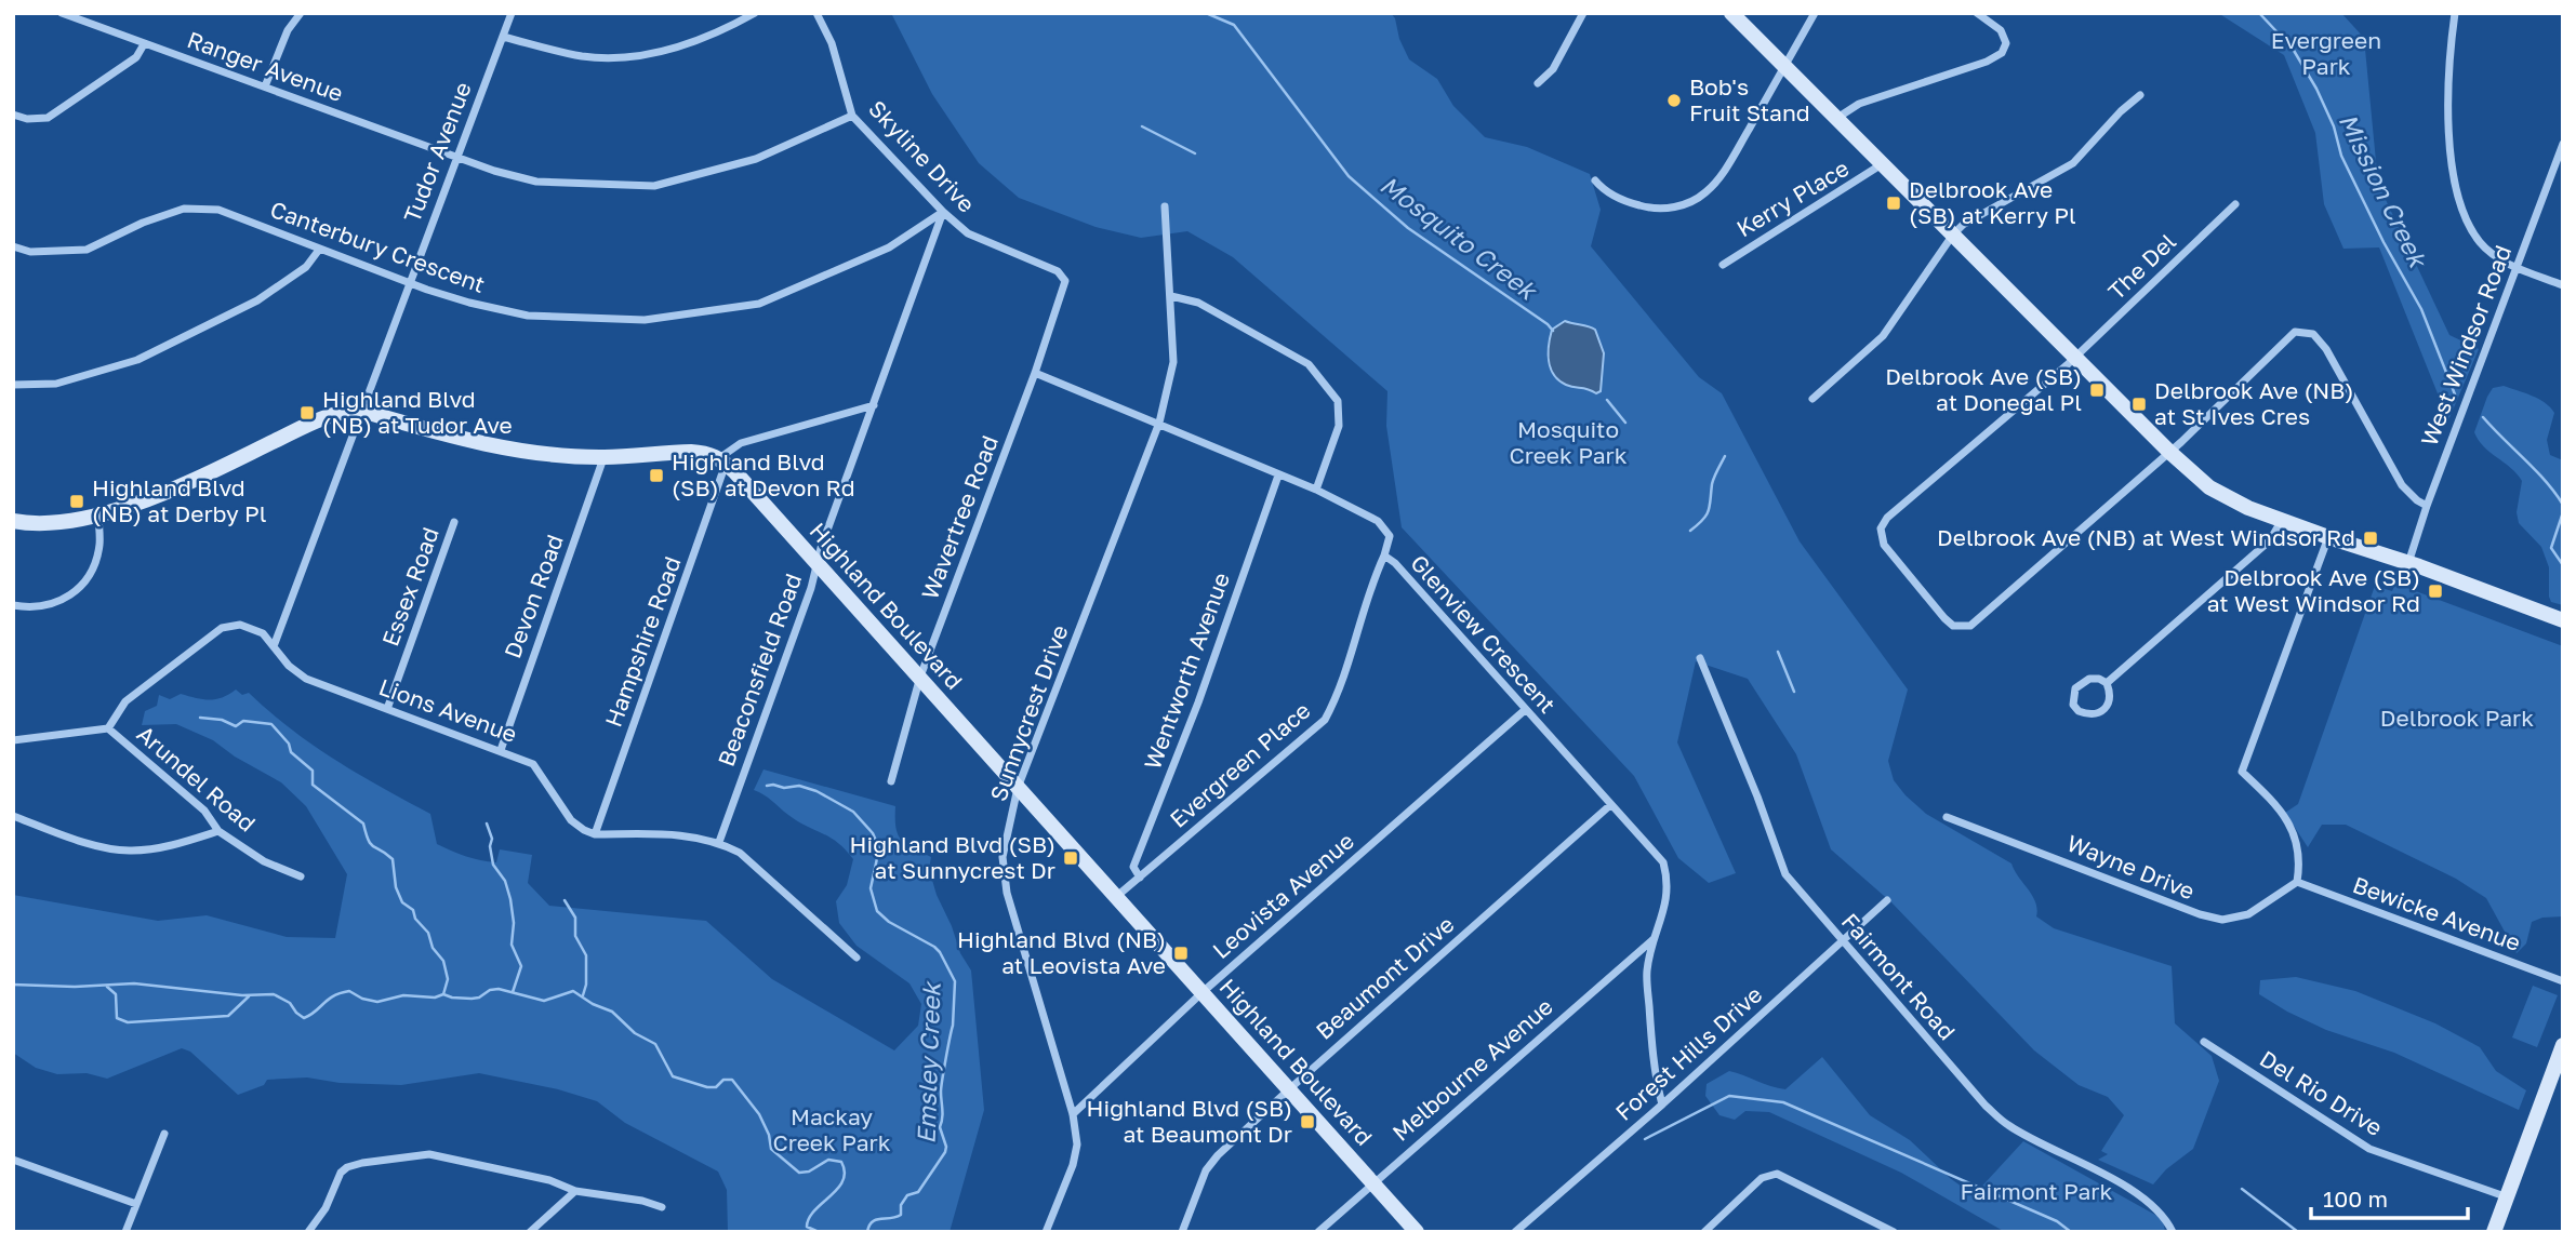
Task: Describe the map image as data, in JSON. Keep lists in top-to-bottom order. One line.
{"streets":{"street":["Ranger Avenue","Tudor Avenue","Skyline Drive","Kerry Place","Canterbury Crescent","The Del","West Windsor Road","Wavertree Road","Essex Road","Devon Road","Highland Boulevard","Glenview Crescent","Hampshire Road","Beaconsfield Road","Wentworth Avenue","Lions Avenue","Sunnycrest Drive","Evergreen Place","Arundel Road","Wayne Drive","Leovista Avenue","Bewicke Avenue","Fairmont Road","Beaumont Drive","Forest Hills Drive","Melbourne Avenue","Del Rio Drive"]},"crossings":[["Ranger Avenue","Tudor Avenue"],["Ranger Avenue","Skyline Drive"],["Tudor Avenue","Canterbury Crescent"],["Tudor Avenue","Lions Avenue"],["Skyline Drive","Canterbury Crescent"],["Skyline Drive","Wavertree Road"],["Skyline Drive","Beaconsfield Road"],["Canterbury Crescent","Beaconsfield Road"],["Wavertree Road","Highland Boulevard"],["Wavertree Road","Glenview Crescent"],["Essex Road","Lions Avenue"],["Devon Road","Lions Avenue"],["Highland Boulevard","Hampshire Road"],["Highland Boulevard","Beaconsfield Road"],["Highland Boulevard","Sunnycrest Drive"],["Highland Boulevard","Evergreen Place"],["Highland Boulevard","Leovista Avenue"],["Highland Boulevard","Beaumont Drive"],["Highland Boulevard","Melbourne Avenue"],["Glenview Crescent","Wentworth Avenue"],["Glenview Crescent","Sunnycrest Drive"],["Glenview Crescent","Evergreen Place"],["Glenview Crescent","Leovista Avenue"],["Glenview Crescent","Beaumont Drive"],["Glenview Crescent","Forest Hills Drive"],["Glenview Crescent","Melbourne Avenue"],["Hampshire Road","Lions Avenue"],["Wentworth Avenue","Evergreen Place"],["Lions Avenue","Arundel Road"],["Sunnycrest Drive","Leovista Avenue"],["Wayne Drive","Bewicke Avenue"],["Fairmont Road","Forest Hills Drive"]],"water":["Mission Creek","Mosquito Creek","Emsley Creek"],"parks":["Evergreen Park","Mosquito Creek Park","Delbrook Park","Mackay Creek Park","Fairmont Park"],"places":{"other":["Bob's Fruit Stand"],"transit":["Delbrook Ave (SB) at Kerry Pl","Delbrook Ave (SB) at Donegal Pl","Delbrook Ave (NB) at St Ives Cres","Highland Blvd (NB) at Tudor Ave","Highland Blvd (SB) at Devon Rd","Highland Blvd (NB) at Derby Pl","Delbrook Ave (NB) at West Windsor Rd","Delbrook Ave (SB) at West Windsor Rd","Highland Blvd (SB) at Sunnycrest Dr","Highland Blvd (NB) at Leovista Ave","Highland Blvd (SB) at Beaumont Dr"]},"scale_bar":"100 m"}
